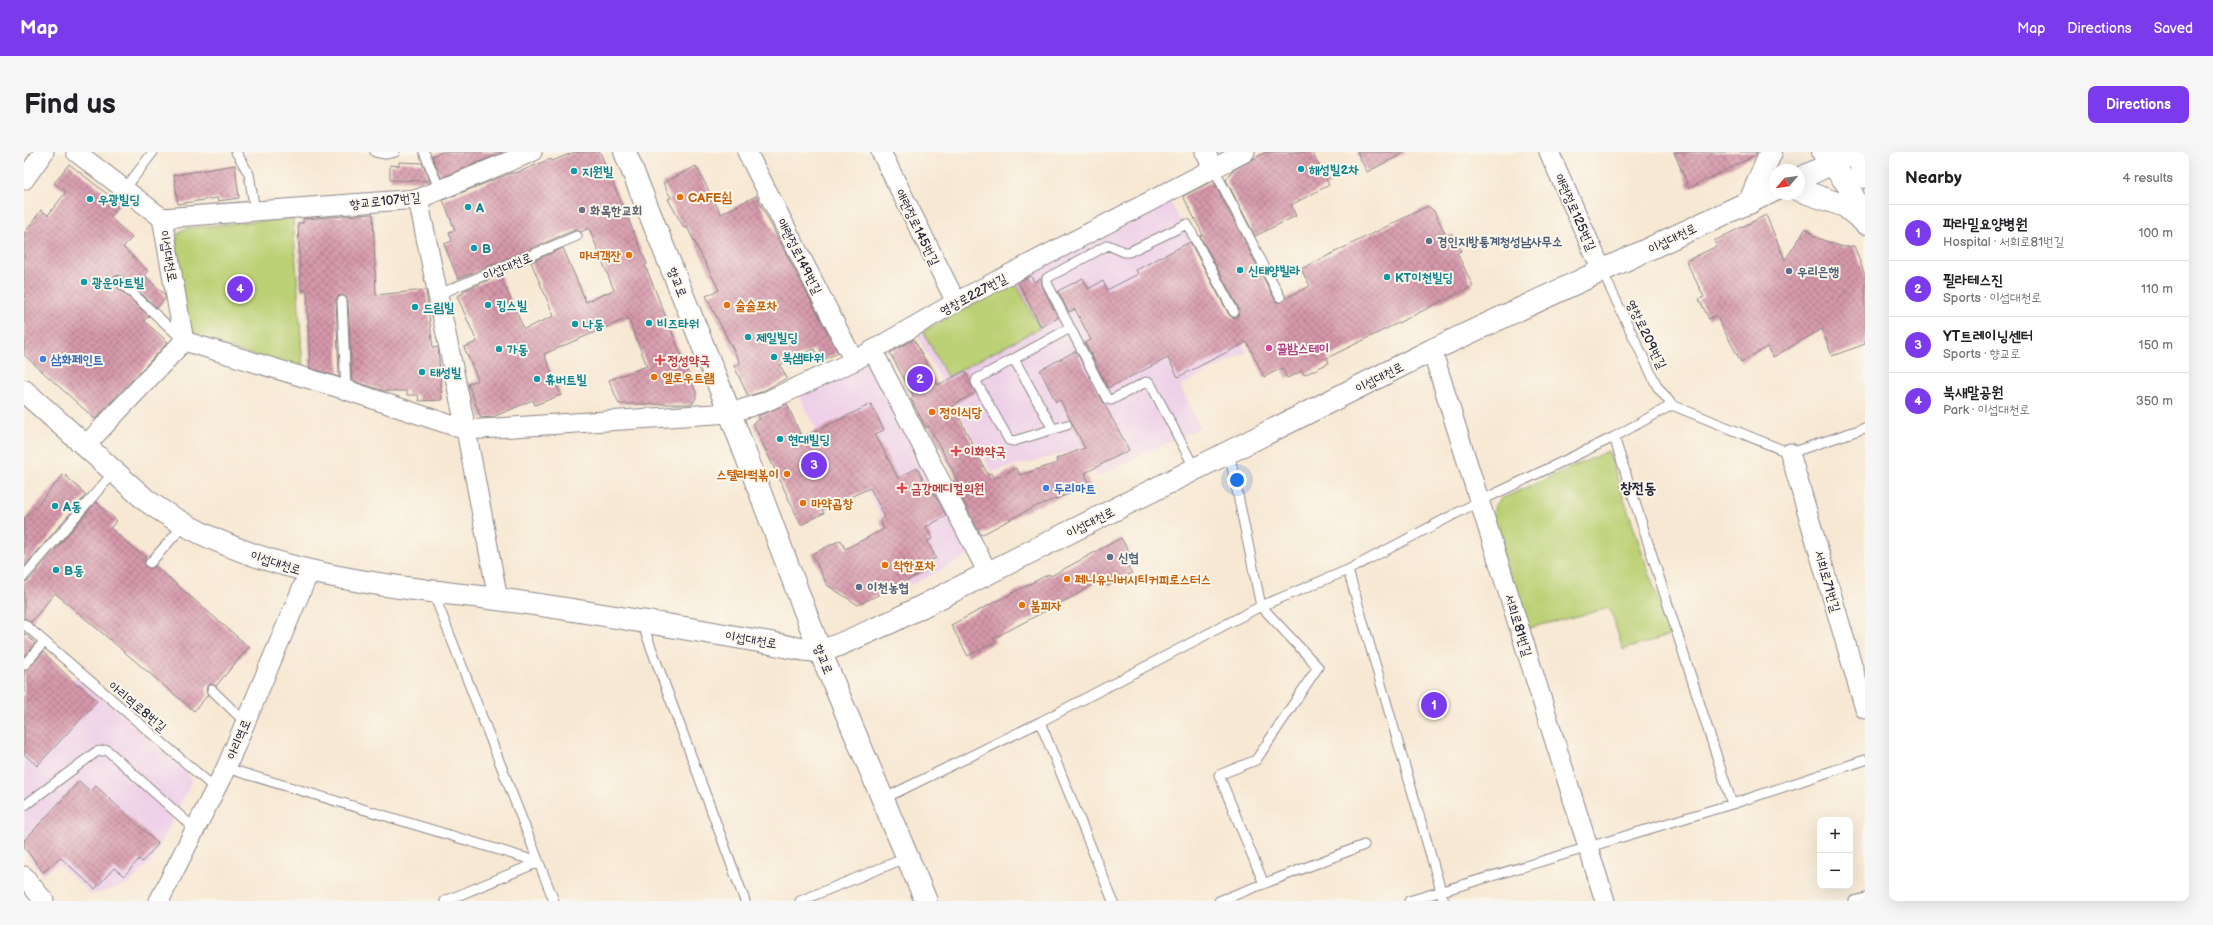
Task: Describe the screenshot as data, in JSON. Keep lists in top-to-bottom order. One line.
{"streets":{"main road":["이섭대천로","향교로"],"street":["향교로107번길","애련정로125번길","애련정로145번길","애련정로149번길","영창로227번길","서희로71번길","서희로81번길","아리역로"],"lane":["영창로209번길","아리역로8번길"]},"crossings":[["향교로107번길","이섭대천로"],["애련정로125번길","이섭대천로"],["애련정로125번길","영창로209번길"],["애련정로145번길","영창로227번길"],["이섭대천로","향교로"],["이섭대천로","영창로209번길"],["이섭대천로","서희로81번길"],["이섭대천로","아리역로"],["애련정로149번길","영창로227번길"],["향교로","영창로227번길"],["아리역로8번길","아리역로"]],"districts":["창전동"],"places":{"other":["해성빌2차","지원빌","CAFE쉼","우광빌딩","A","화목한교회","경인지방통계청성남사무소","B","마녀객잔","신태양빌라","우리은행","KT이천빌딩","광운아트빌","킹스빌","술술포차","드림빌","비즈타워","나동","제일빌딩","꿀밤스테이","가동","북샘타워","삼화페인트","태성빌","엘로우트램","휴버트빌","정이식당","현대빌딩","스텔라떡볶이","두리마트","마약곱창","A동","신협","착한포차","B동","페니유니버시티커피로스터스","이천농협","붐피자"],"health":["정성약국","이화약국","금강메디컬의원"]},"north":"bottom left","page":{"header":"Map","nav":["Map","Directions","Saved"],"buttons":"Directions","title":"Find us","heading":["Nearby","4 results"],"list":[{"mark":"1","name":"파라밀요양병원","note":"Hospital · 서희로81번길","value":"100 m"},{"mark":"2","name":"필라테스진","note":"Sports · 이섭대천로","value":"110 m"},{"mark":"3","name":"YT트레이닝센터","note":"Sports · 향교로","value":"150 m"},{"mark":"4","name":"북새말공원","note":"Park · 이섭대천로","value":"350 m"}],"pins":["4","2","3","1"],"map_buttons":["+","−"]}}
